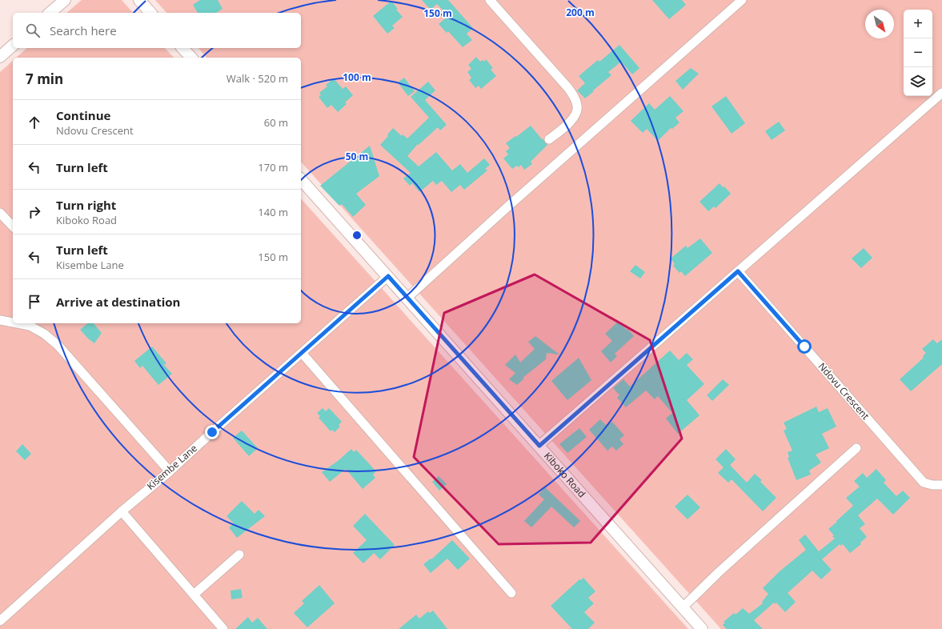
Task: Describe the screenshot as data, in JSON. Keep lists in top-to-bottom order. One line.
{"streets":{"street":["Ndovu Crescent","Kisembe Lane","Kiboko Road"]},"crossings":[["Kisembe Lane","Kiboko Road"]],"north":"bottom right","page":{"map_buttons":["+","−"],"search":"Search here","heading":["7 min","Walk · 520 m"],"list":[["Continue","Ndovu Crescent","60 m"],["Turn left","170 m"],["Turn right","Kiboko Road","140 m"],["Turn left","Kisembe Lane","150 m"],"Arrive at destination"]},"rings":["200 m","150 m","100 m","50 m"]}
